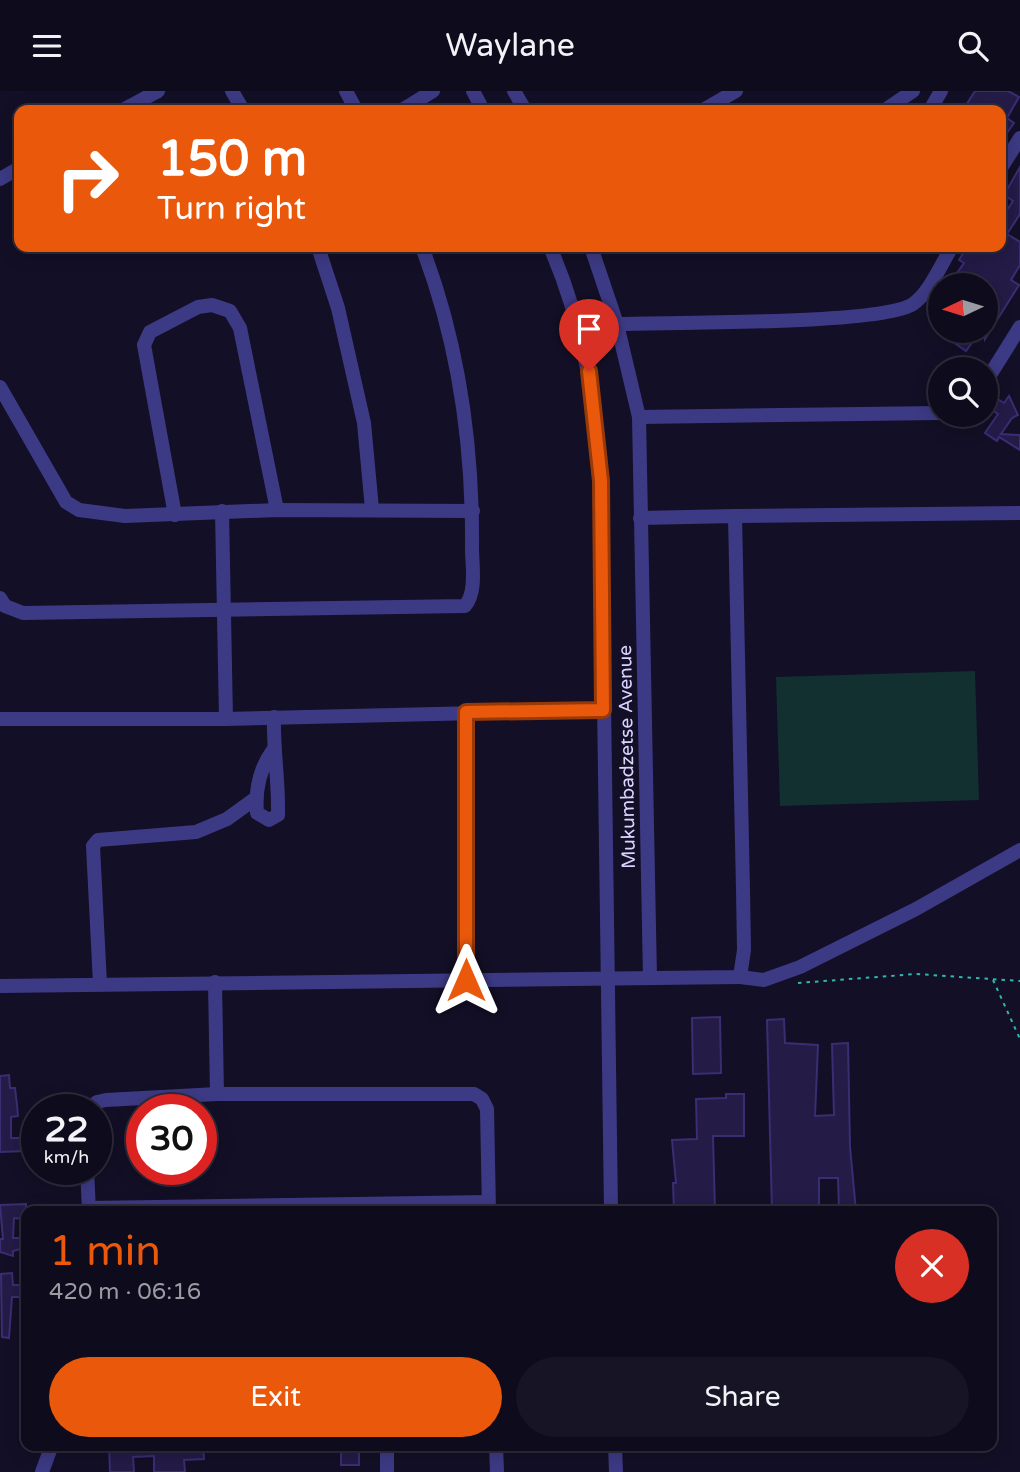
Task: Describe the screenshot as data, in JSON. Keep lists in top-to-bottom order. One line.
{"streets":{"street":["Mukumbadzetse Avenue"]},"north":"left","page":{"header":"Waylane","turn":["150 m","Turn right"],"speed":"22 km/h","limit":"30","heading":["1 min","420 m · 06:16"],"buttons":["Exit","Share"]}}
